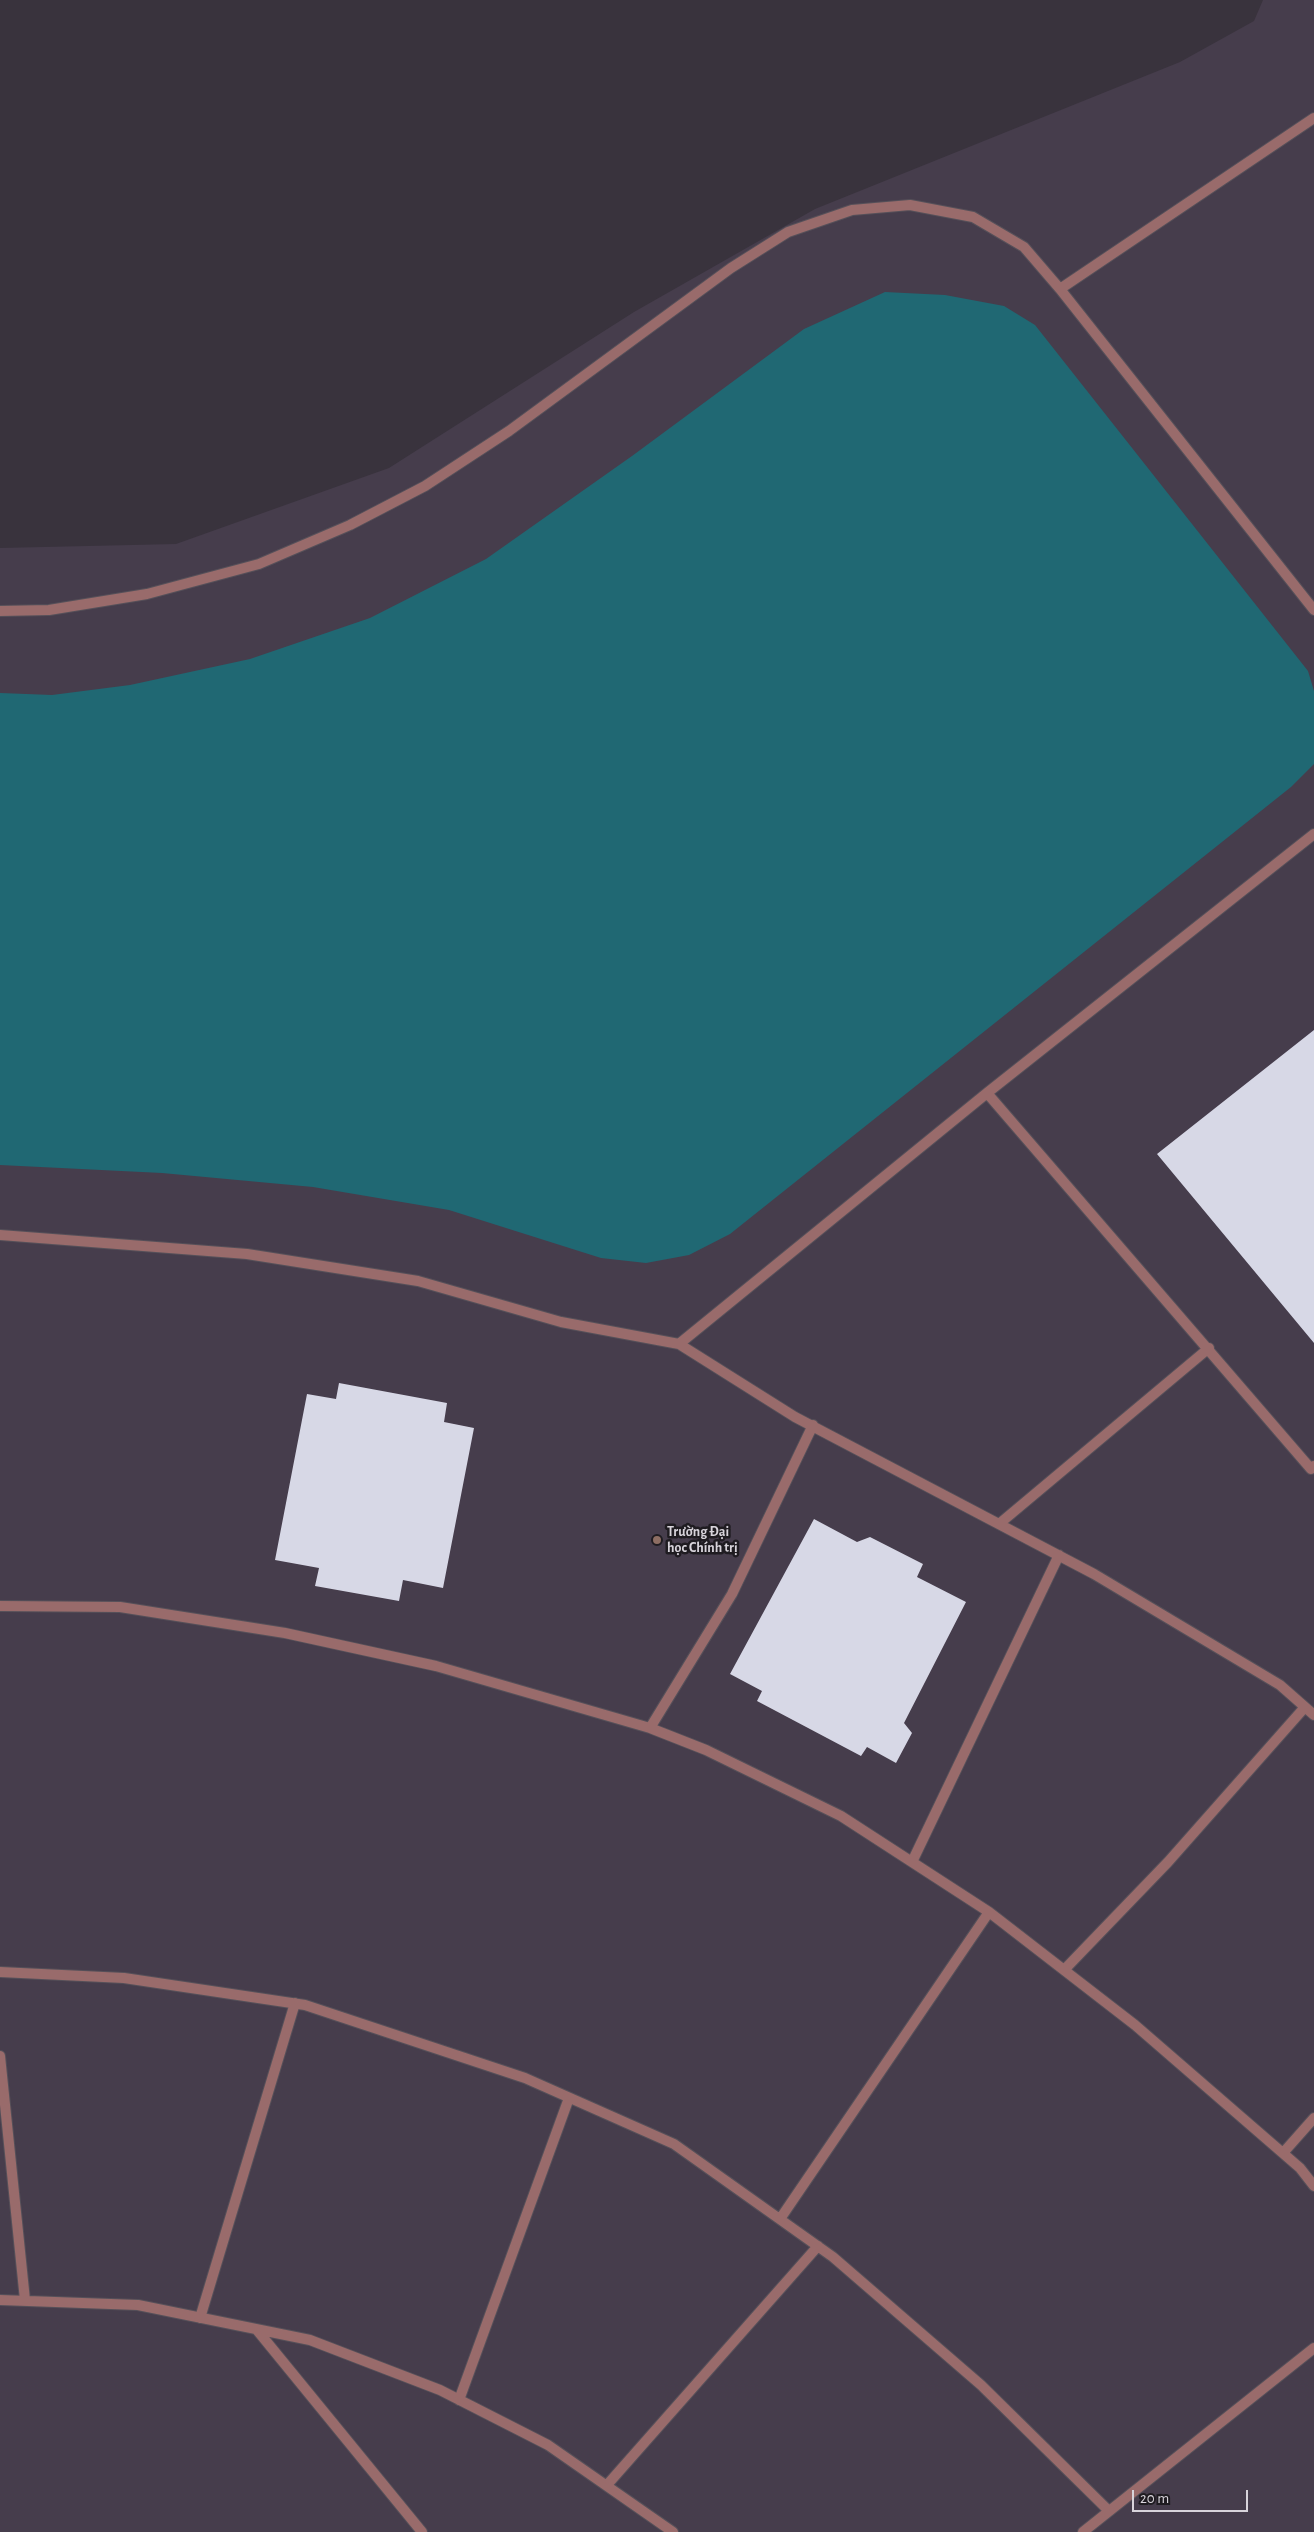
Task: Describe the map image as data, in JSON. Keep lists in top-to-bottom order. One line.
{"places":["Trường Đại học Chính trị"],"scale_bar":"20 m"}
